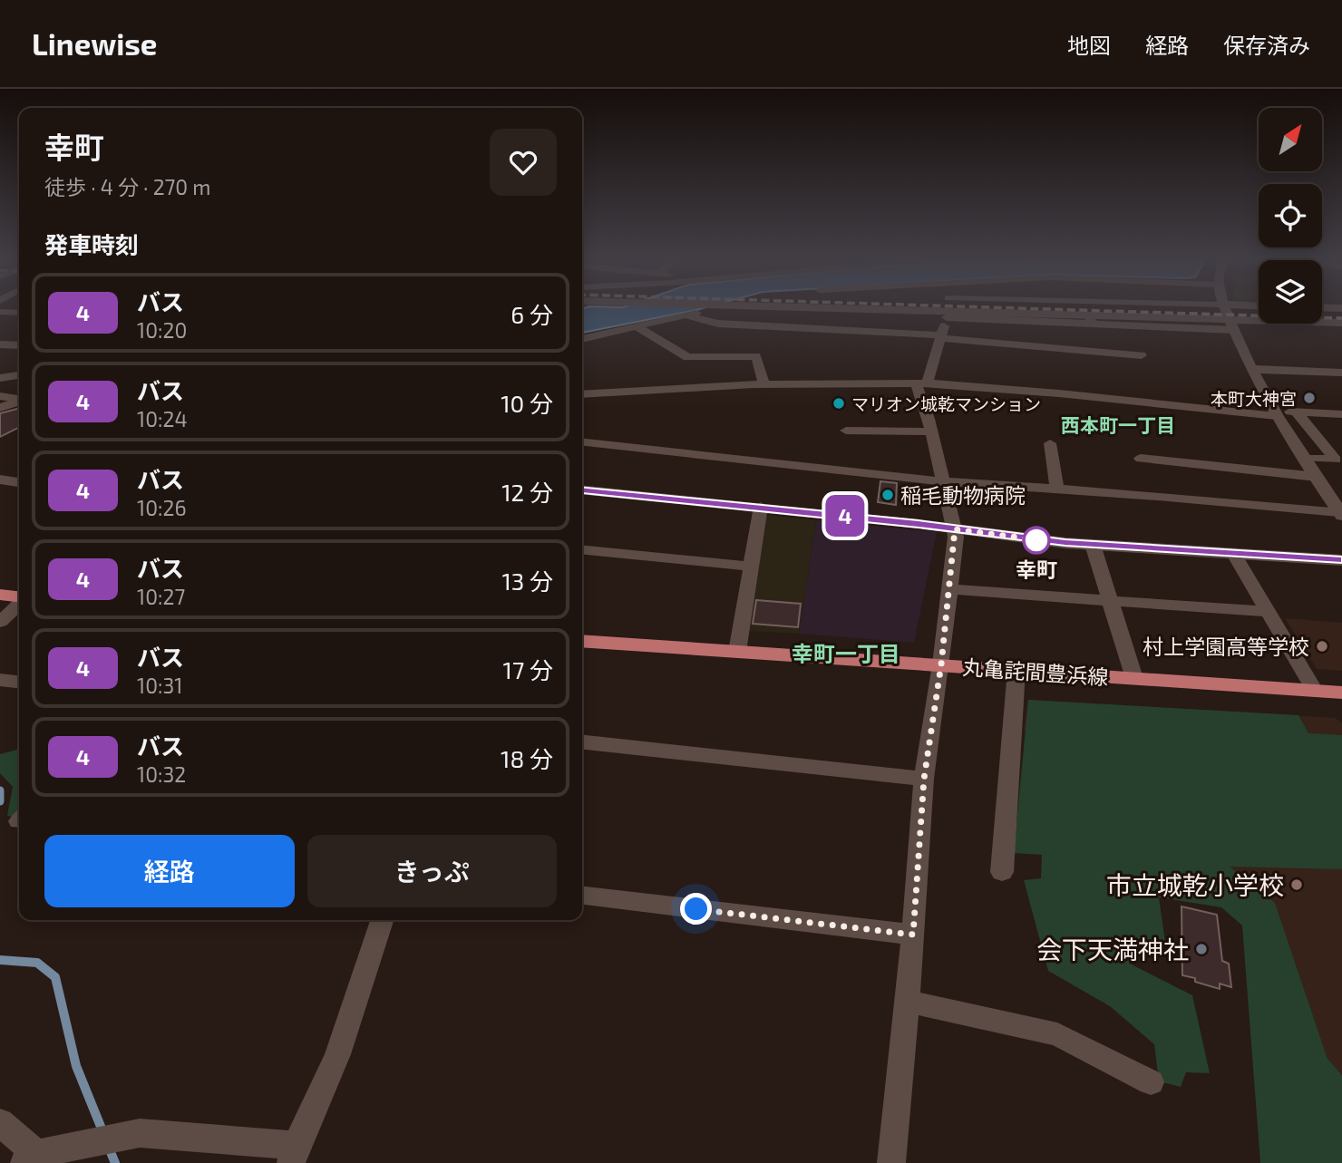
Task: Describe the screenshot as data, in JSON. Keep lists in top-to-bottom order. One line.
{"streets":{"main road":["丸亀詫間豊浜線"]},"districts":["西本町一丁目","幸町一丁目"],"places":["本町大神宮","マリオン城乾マンション","稲毛動物病院","幸町","村上学園高等学校","市立城乾小学校","会下天満神社"],"lines":["bus line 4"],"north":"top right","page":{"header":"Linewise","nav":["地図","経路","保存済み"],"on_map":"4","heading":[["幸町","徒歩 · 4 分 · 270 m"],"発車時刻"],"list":[{"mark":"4","name":"バス","note":"10:20","value":"6 分"},{"mark":"4","name":"バス","note":"10:24","value":"10 分"},{"mark":"4","name":"バス","note":"10:26","value":"12 分"},{"mark":"4","name":"バス","note":"10:27","value":"13 分"},{"mark":"4","name":"バス","note":"10:31","value":"17 分"},{"mark":"4","name":"バス","note":"10:32","value":"18 分"}],"buttons":["経路","きっぷ"]}}
